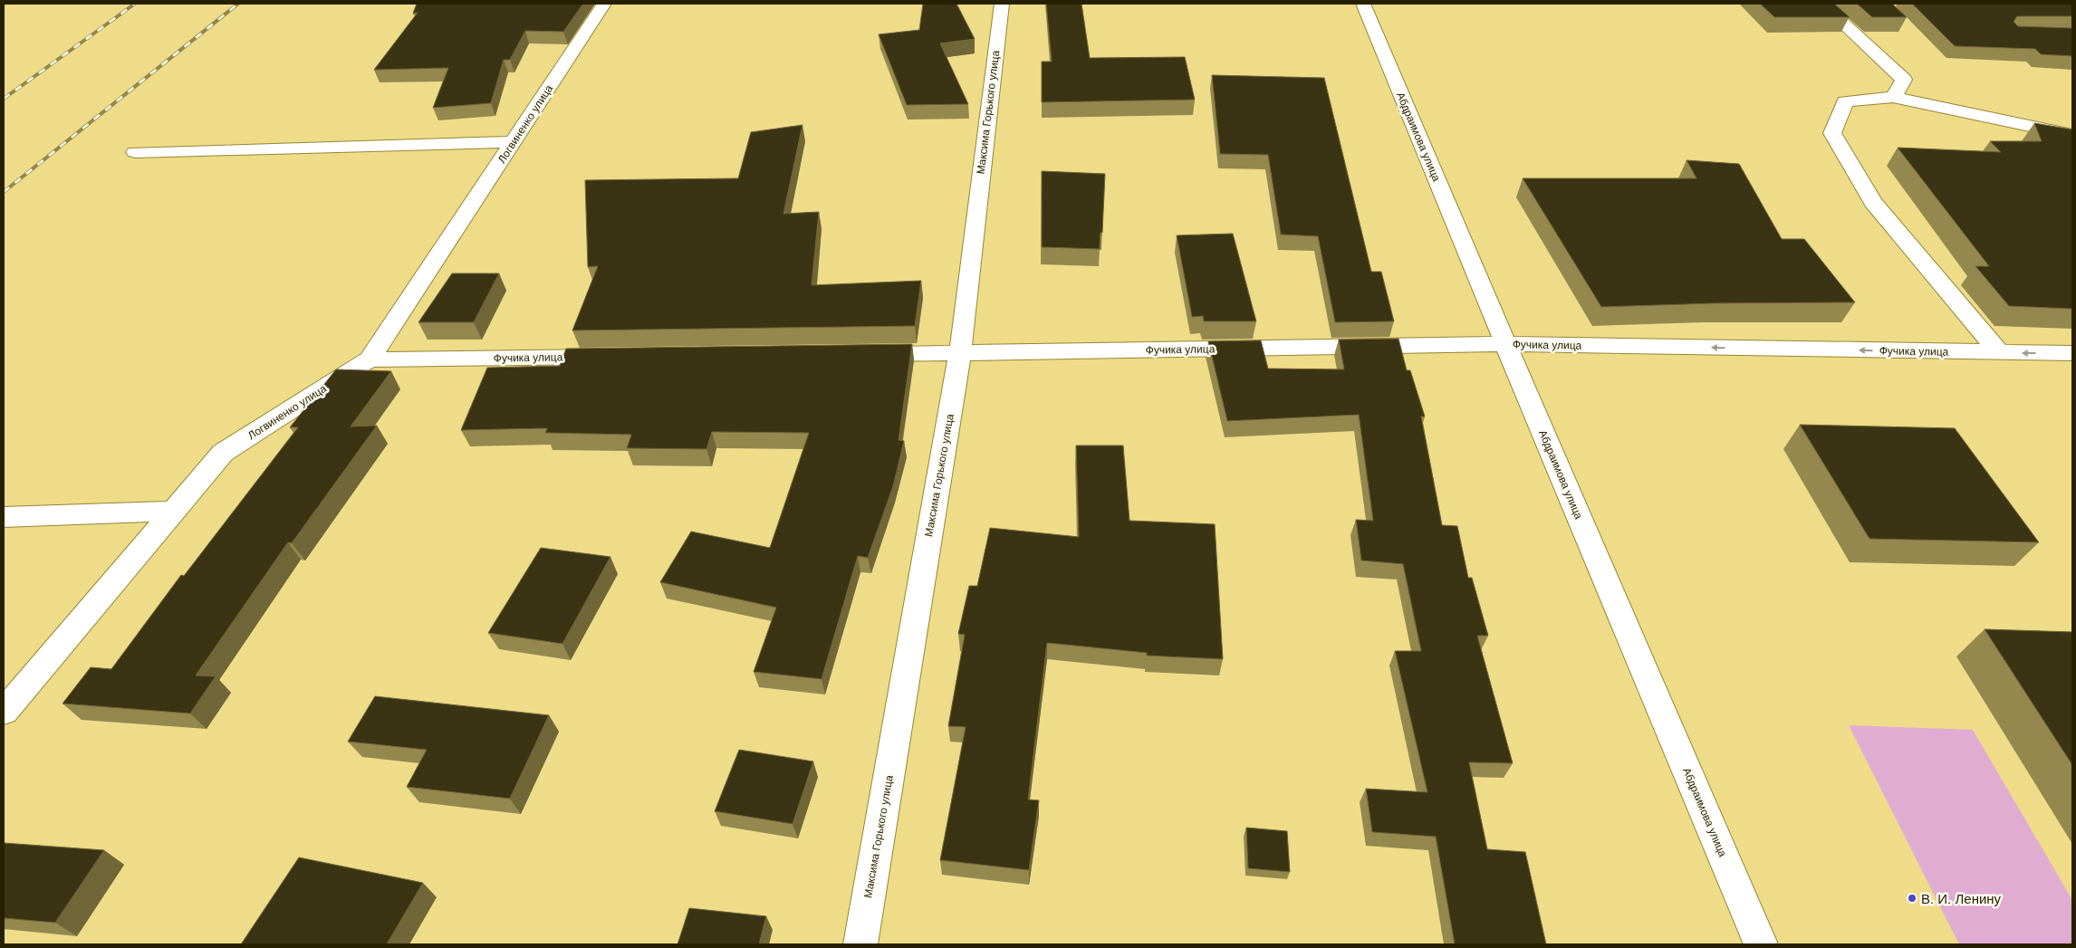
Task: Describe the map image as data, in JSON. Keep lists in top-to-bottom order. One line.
{"streets":{"street":["Максима Горького улица","Логвиненко улица","Абдраимова улица","Фучика улица"]},"crossings":[["Максима Горького улица","Фучика улица"],["Логвиненко улица","Фучика улица"],["Абдраимова улица","Фучика улица"]],"one_way":["Фучика улица"],"places":["В. И. Ленину"]}
